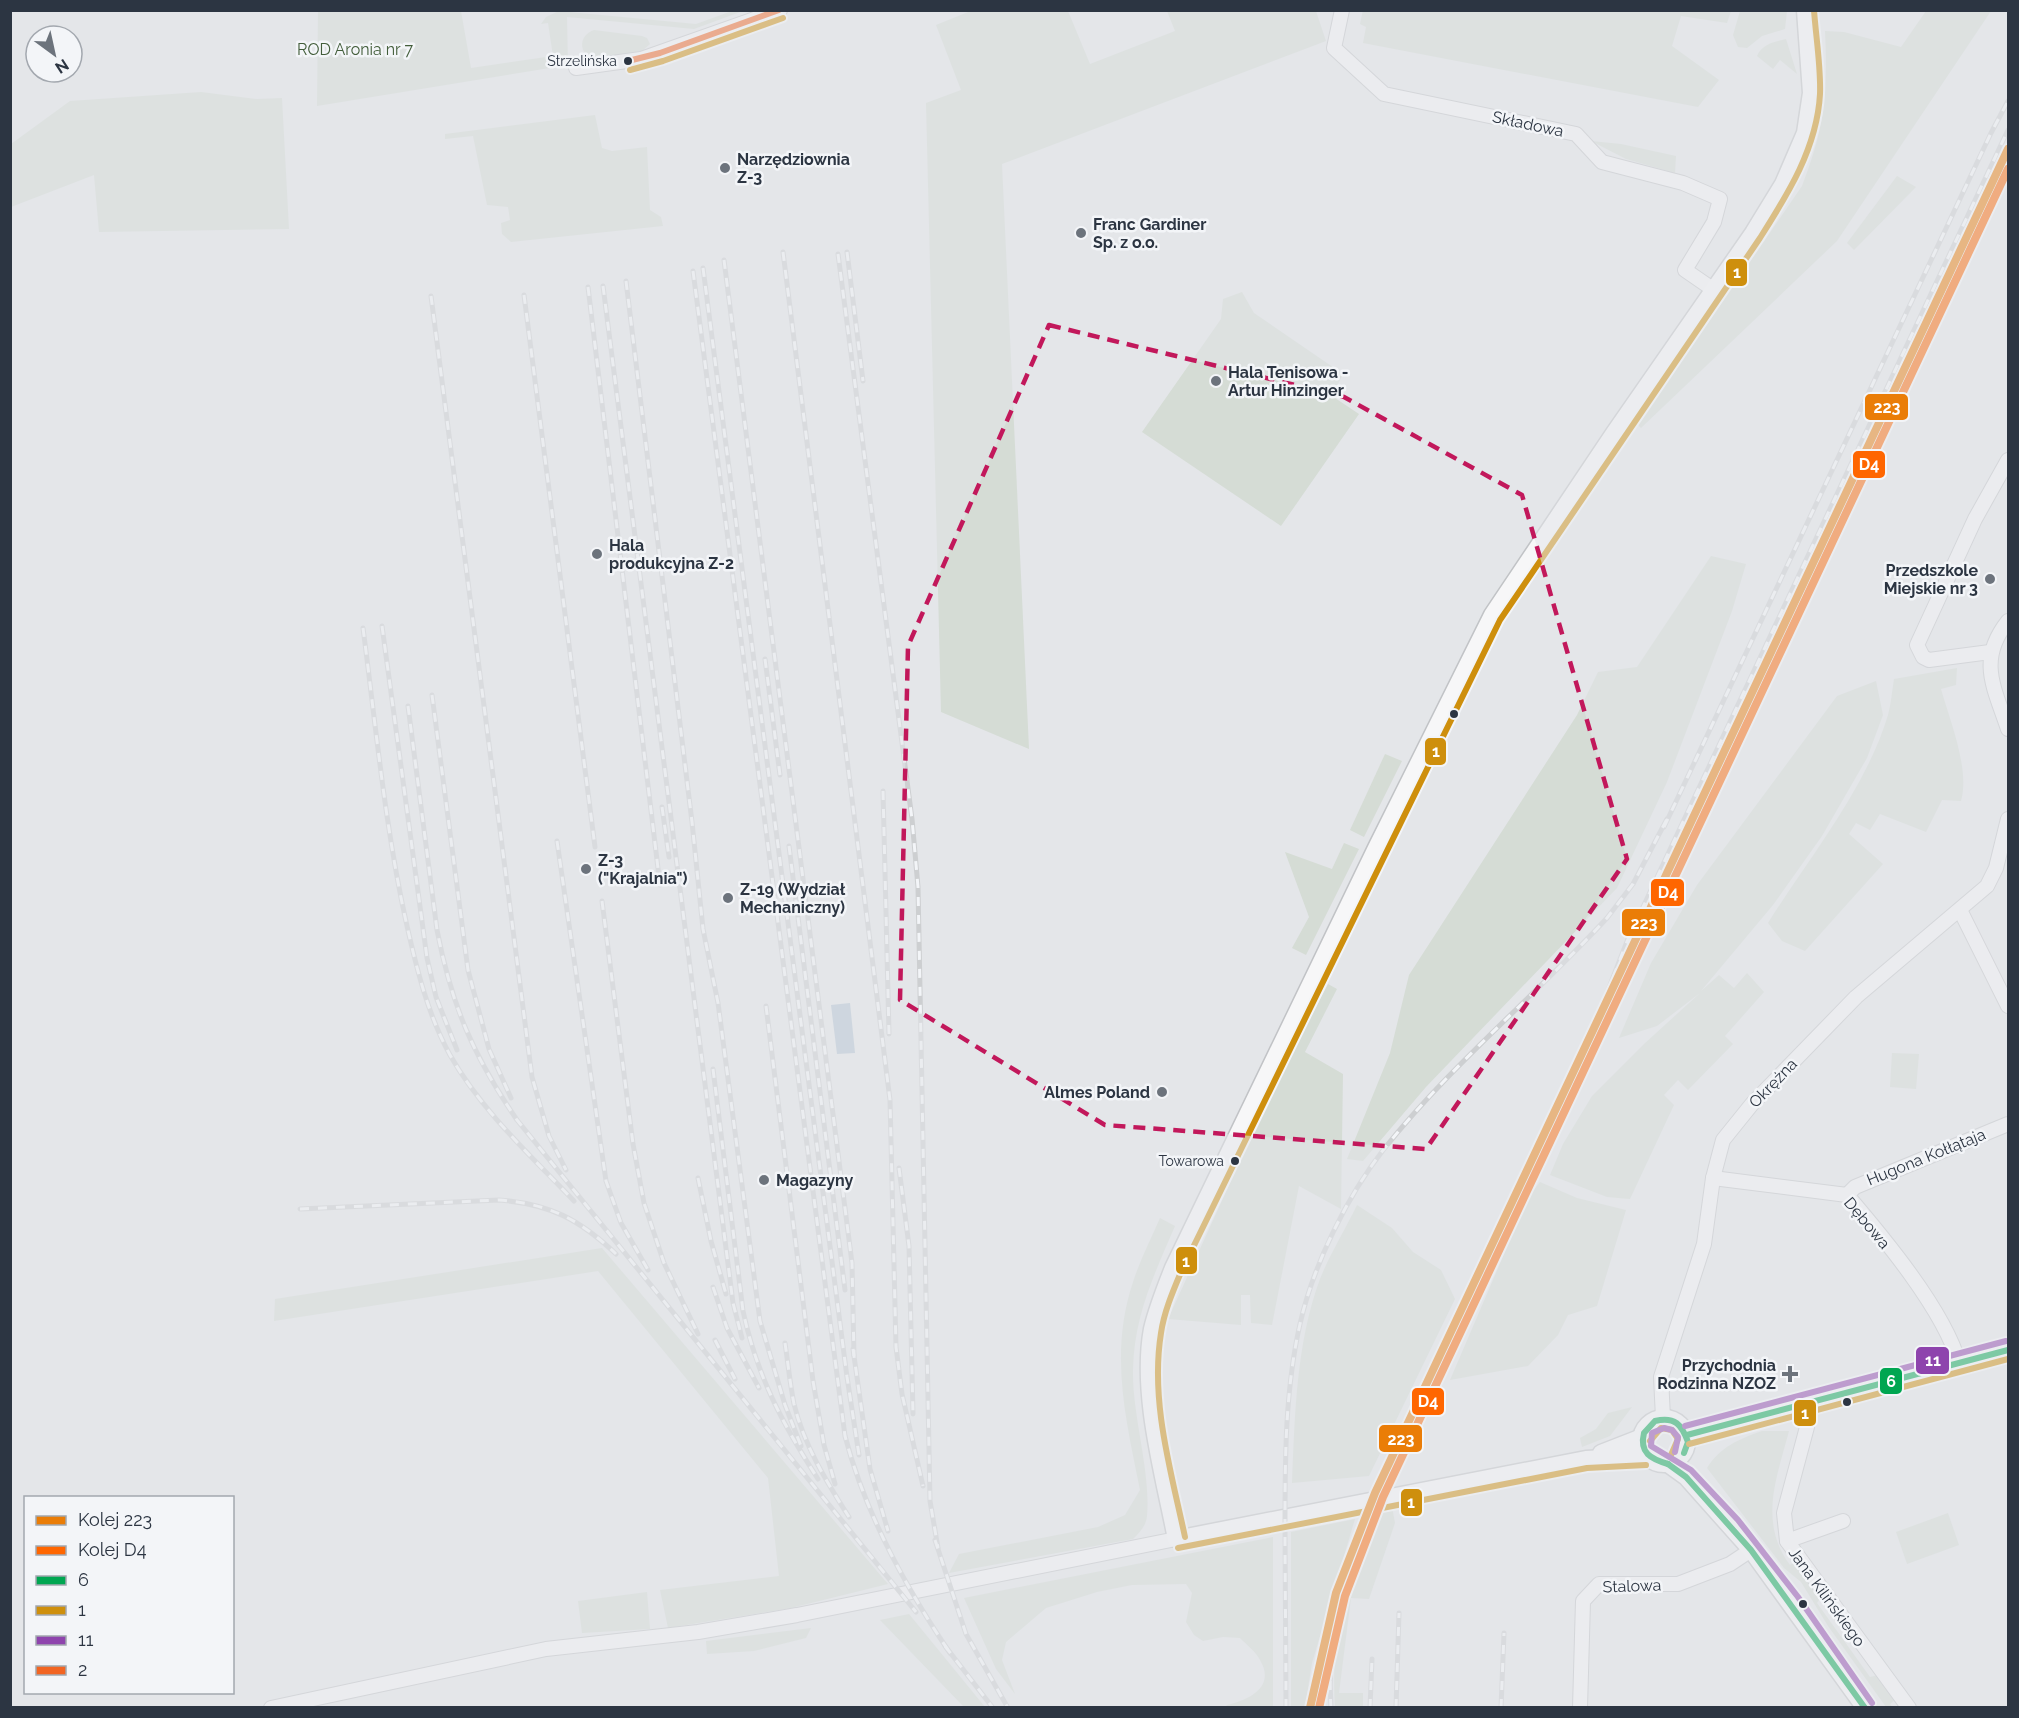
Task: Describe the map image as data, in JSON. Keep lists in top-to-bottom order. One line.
{"streets":{"street":["Składowa","Okrężna","Hugona Kołłątaja","Dębowa","Stalowa","Jana Kilińskiego"]},"crossings":[["Okrężna","Dębowa"],["Hugona Kołłątaja","Dębowa"]],"parks":["ROD Aronia nr 7"],"places":{"other":["Strzelińska","Narzędziownia Z-3","Franc Gardiner Sp. z o.o.","Hala Tenisowa - Artur Hinzinger","Hala produkcyjna Z-2","Przedszkole Miejskie nr 3","Z-3 (\"Krajalnia\")","Z-19 (Wydział Mechaniczny)","Almes Poland","Towarowa","Magazyny"],"health":["Przychodnia Rodzinna NZOZ"]},"lines":["transit line 1","transit line 2","rail line 223","rail line D4","transit line 11","transit line 6"],"legend":["Kolej 223","Kolej D4","6","1","11","2"],"north":"bottom right"}
